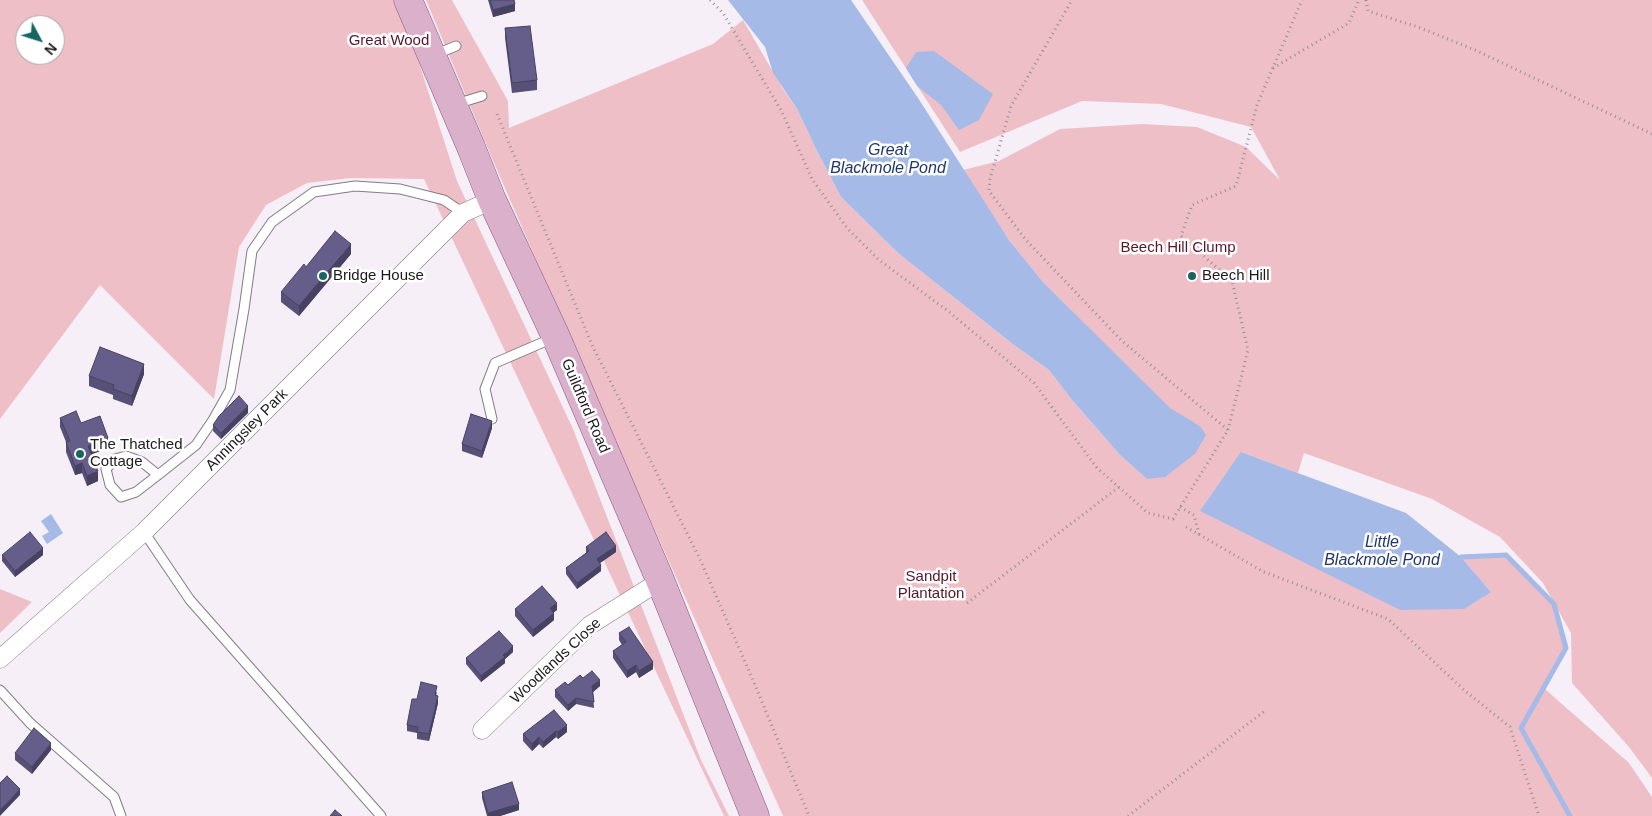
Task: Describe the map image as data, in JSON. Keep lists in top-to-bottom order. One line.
{"streets":{"main road":["Guildford Road"],"street":["Anningsley Park","Woodlands Close"]},"crossings":[["Guildford Road","Anningsley Park"],["Guildford Road","Woodlands Close"]],"water":["Great Blackmole Pond","Little Blackmole Pond"],"parks":["Great Wood","Beech Hill Clump","Sandpit Plantation"],"places":["Bridge House","Beech Hill","The Thatched Cottage"],"north":"bottom right"}
